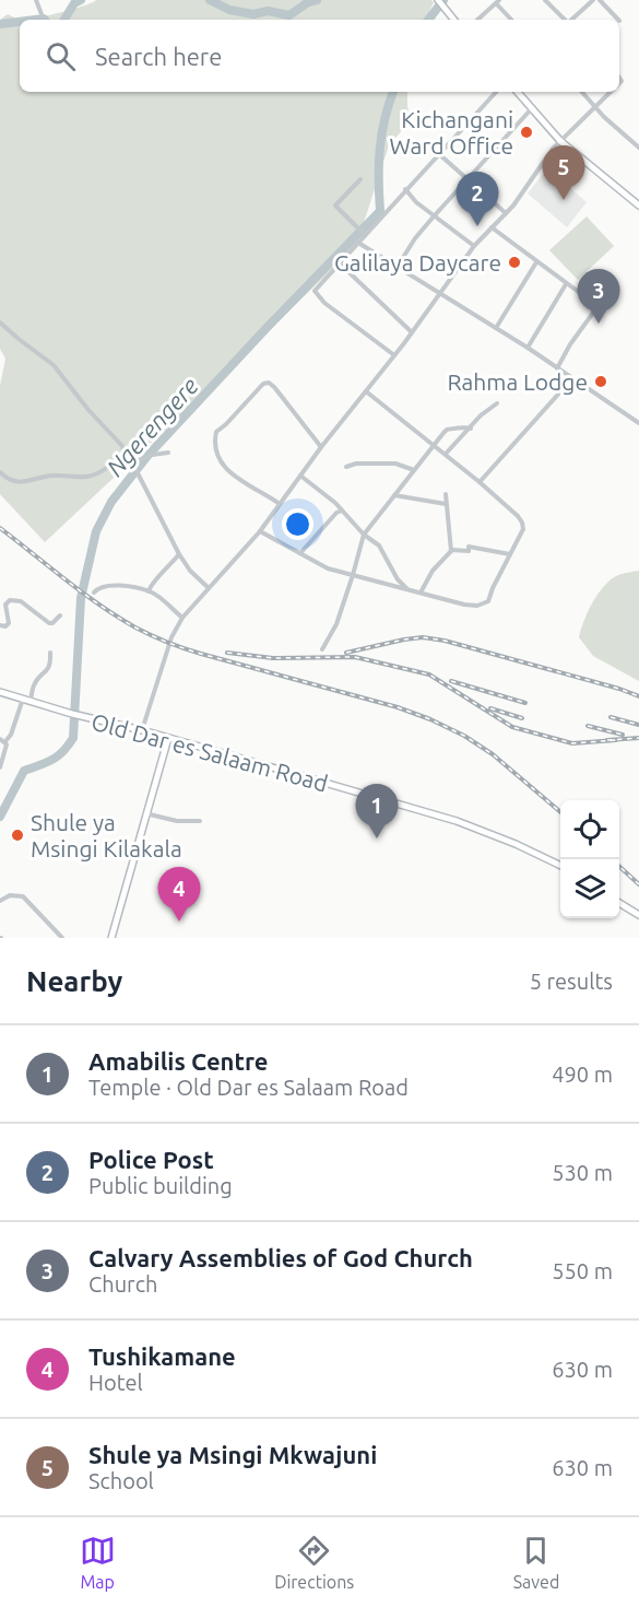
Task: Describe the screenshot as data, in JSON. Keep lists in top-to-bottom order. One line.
{"streets":{"main road":["Old Dar es Salaam Road"]},"water":["Ngerengere"],"places":["Kichangani Ward Office","Galilaya Daycare","Rahma Lodge","Shule ya Msingi Kilakala"],"page":{"search":"Search here","pins":["5","2","3","1","4"],"heading":["Nearby","5 results"],"list":[{"mark":"1","name":"Amabilis Centre","note":"Temple · Old Dar es Salaam Road","value":"490 m"},{"mark":"2","name":"Police Post","note":"Public building","value":"530 m"},{"mark":"3","name":"Calvary Assemblies of God Church","note":"Church","value":"550 m"},{"mark":"4","name":"Tushikamane","note":"Hotel","value":"630 m"},{"mark":"5","name":"Shule ya Msingi Mkwajuni","note":"School","value":"630 m"}],"nav":["Map","Directions","Saved"]}}
